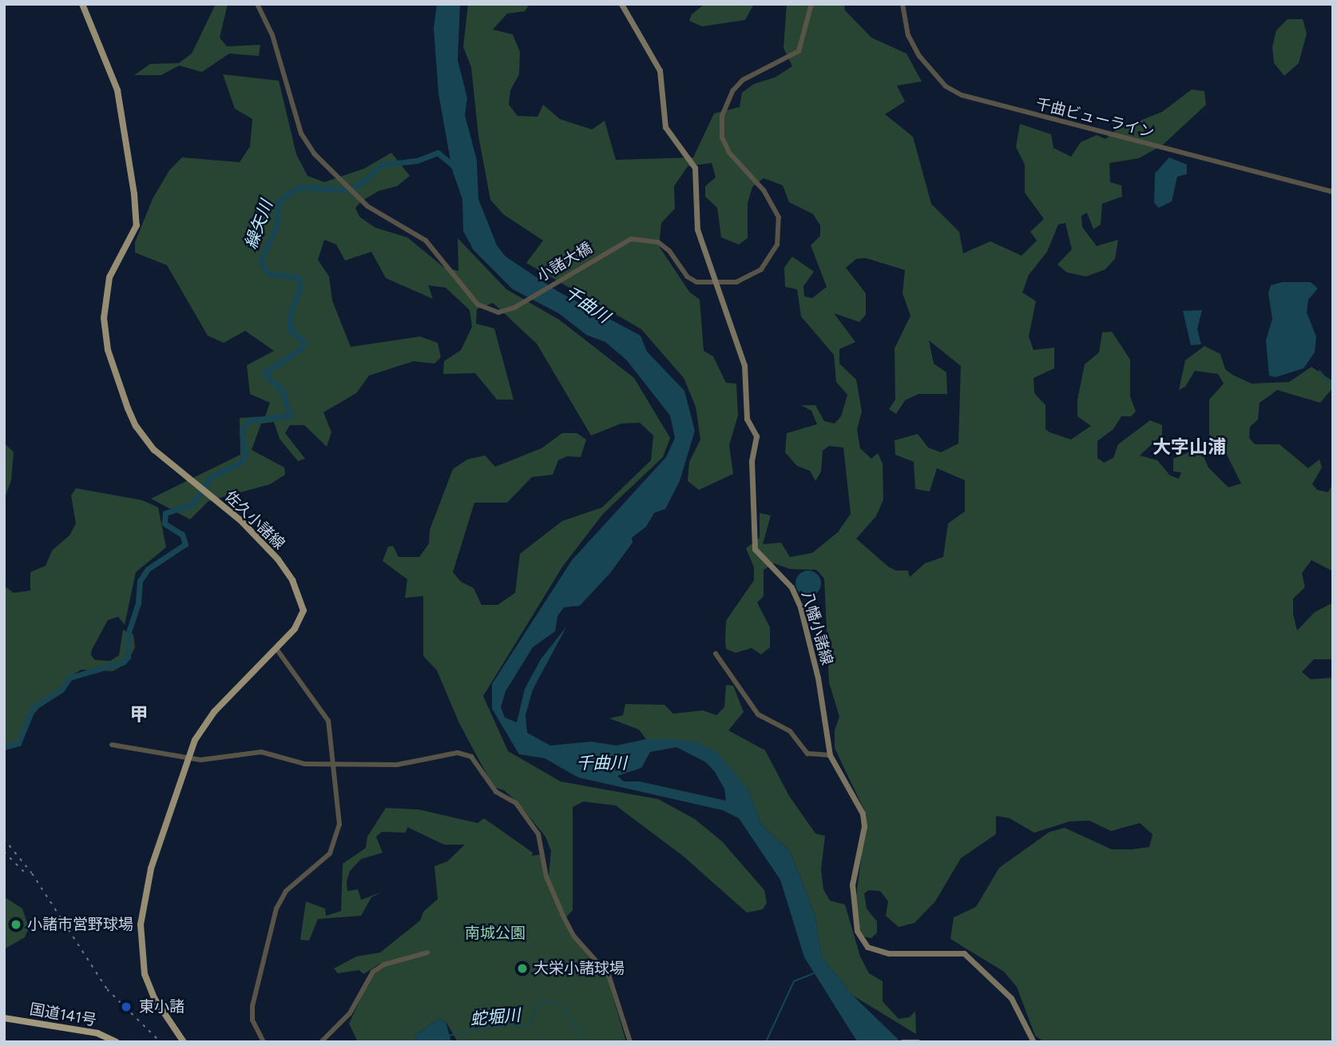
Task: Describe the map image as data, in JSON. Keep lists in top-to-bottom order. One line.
{"streets":{"highway":["国道141号"],"main road":["佐久小諸線","八幡小諸線"],"street":["千曲ビューライン","小諸大橋"]},"crossings":[["小諸大橋","八幡小諸線"]],"districts":["大字山浦","甲"],"water":["繰矢川","千曲川","蛇堀川"],"parks":["南城公園"],"places":["小諸市営野球場","大栄小諸球場","東小諸"]}
